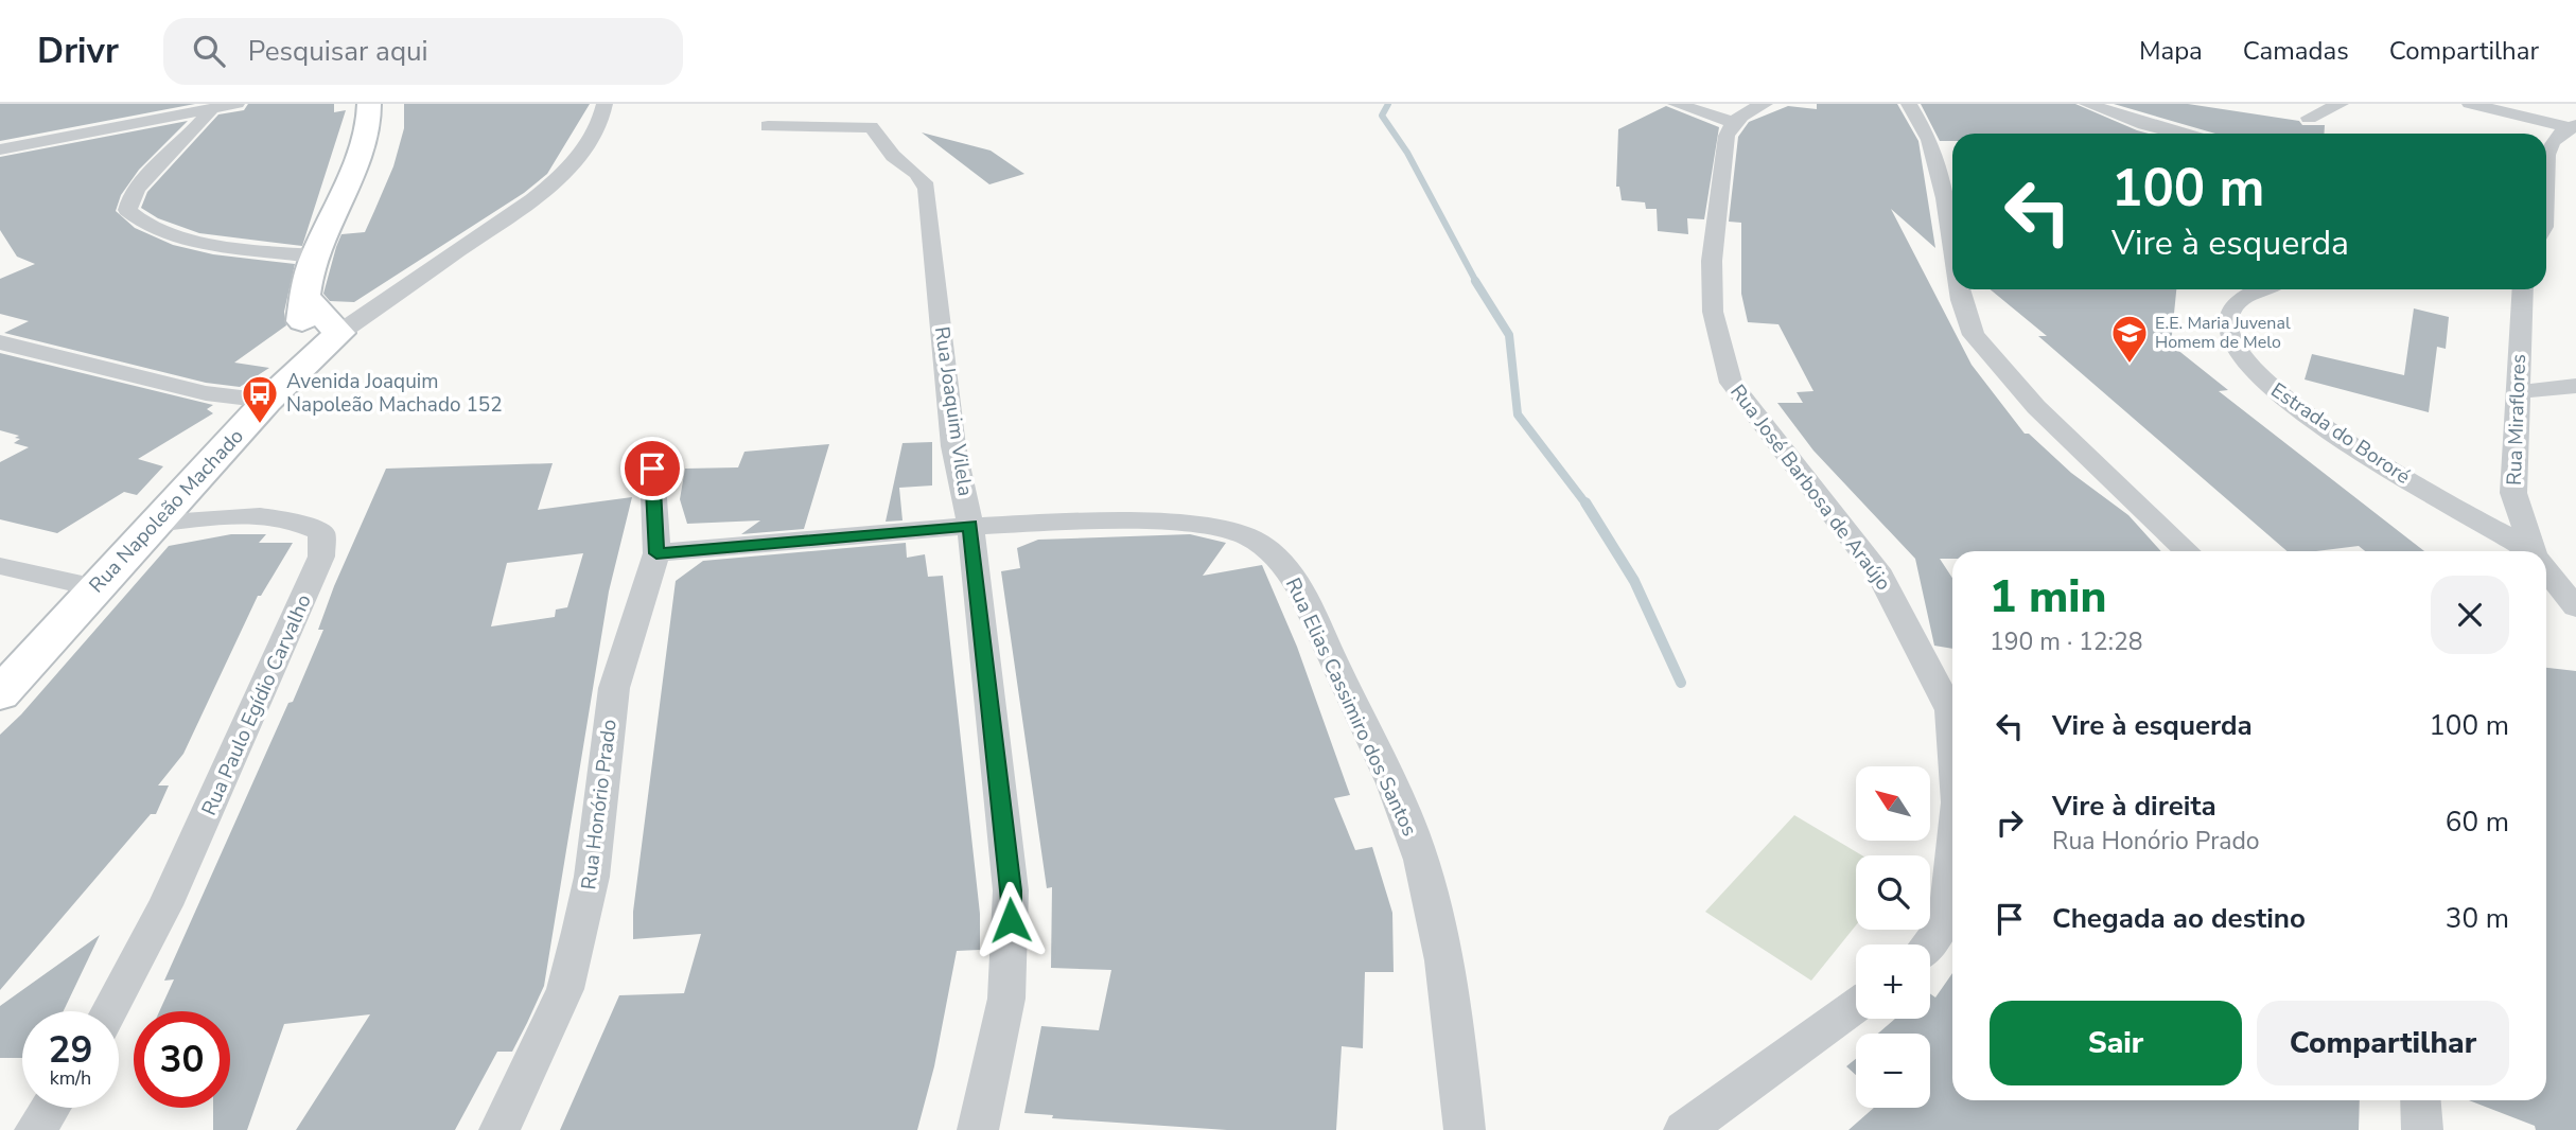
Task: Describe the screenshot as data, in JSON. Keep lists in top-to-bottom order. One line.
{"streets":{"main road":["Rua Napoleão Machado"],"street":["Rua Joaquim Vilela","Rua Miraflores","Estrada do Bororé","Rua José Barbosa de Araújo","Rua Paulo Egídio Carvalho","Rua Elias Cassimiro dos Santos","Rua Honório Prado"]},"crossings":[["Rua Joaquim Vilela","Rua Elias Cassimiro dos Santos"],["Rua Napoleão Machado","Rua Paulo Egídio Carvalho"],["Rua Elias Cassimiro dos Santos","Rua Honório Prado"]],"places":{"school or university":["E.E. Maria Juvenal Homem de Melo"],"bus stop":["Avenida Joaquim Napoleão Machado 152"]},"north":"top left","page":{"header":"Drivr","search":"Pesquisar aqui","nav":["Mapa","Camadas","Compartilhar"],"turn":["100 m","Vire à esquerda"],"heading":["1 min","190 m · 12:28"],"list":[{"name":"Vire à esquerda","value":"100 m"},{"name":"Vire à direita","note":"Rua Honório Prado","value":"60 m"},{"name":"Chegada ao destino","value":"30 m"}],"map_buttons":["+","−"],"buttons":["Sair","Compartilhar"],"speed":"29 km/h","limit":"30"}}
